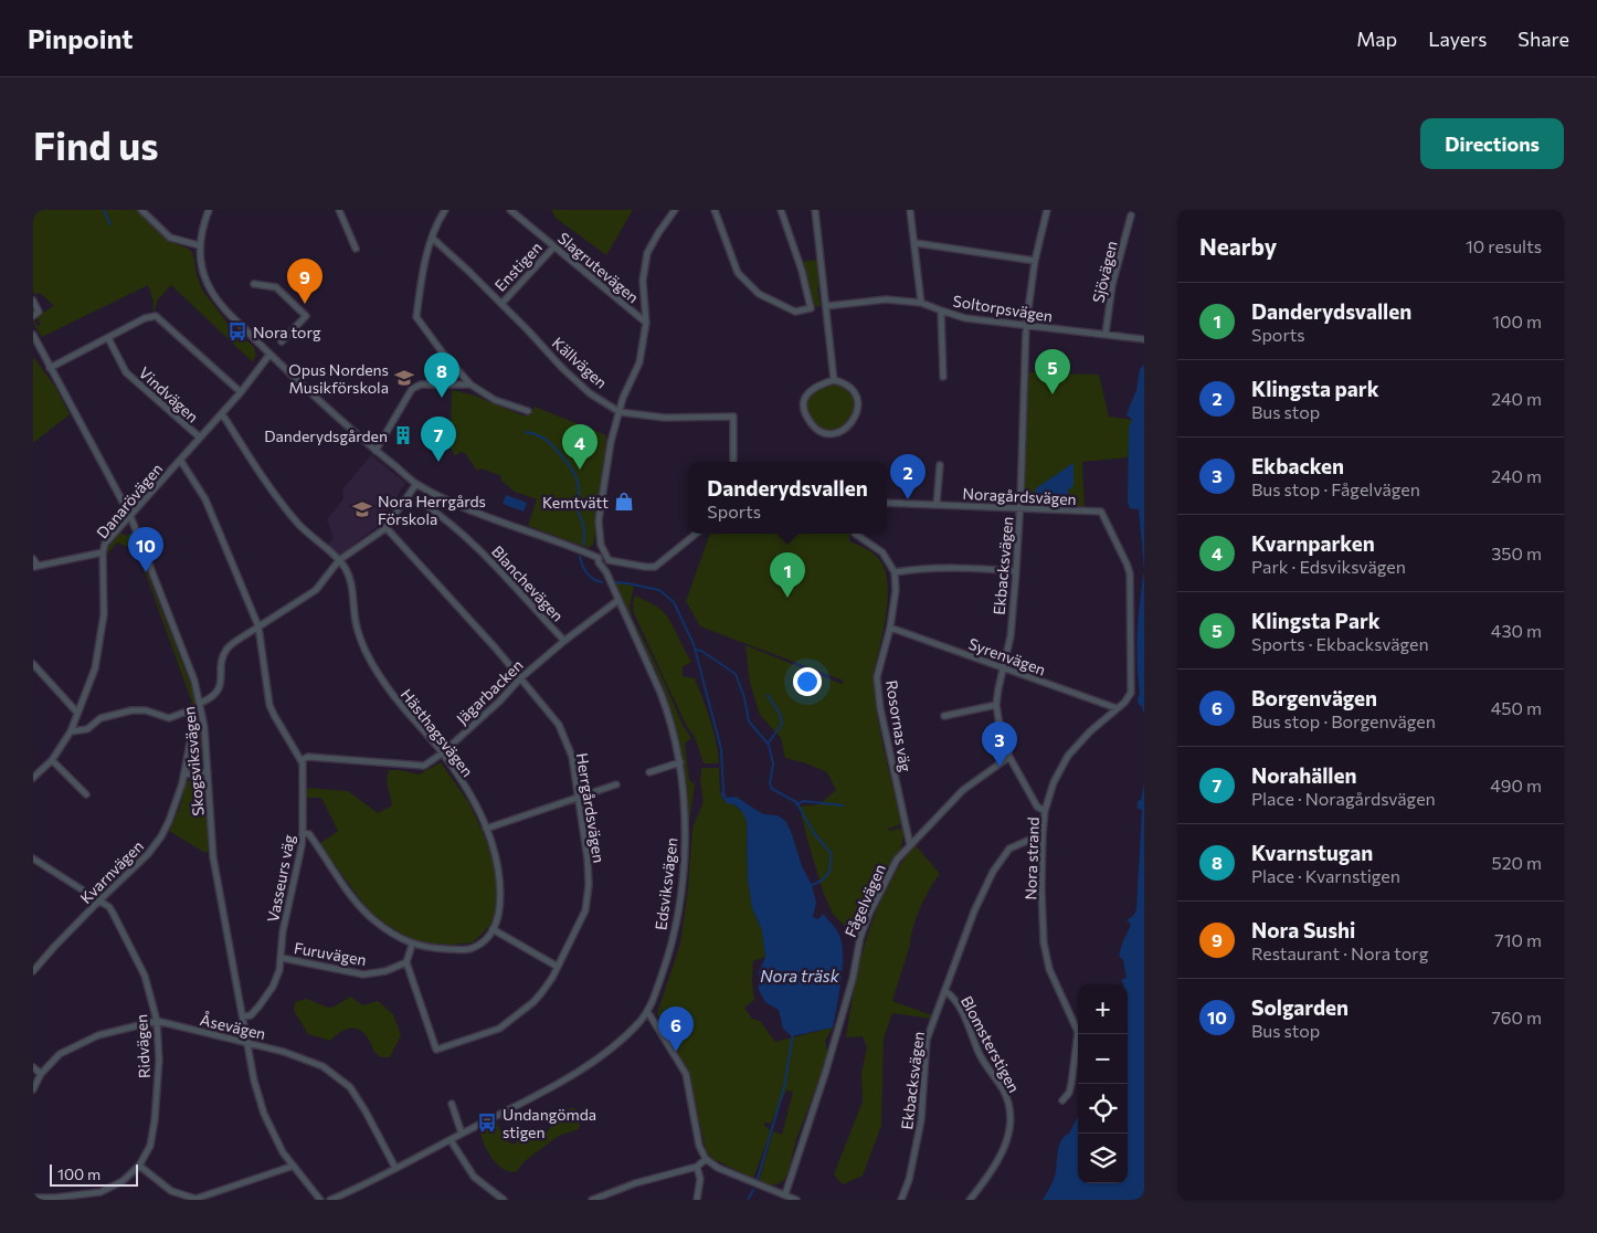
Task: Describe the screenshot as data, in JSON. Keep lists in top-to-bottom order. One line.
{"streets":{"street":["Enstigen","Slagrutevägen","Sjövägen","Soltorpsvägen","Källvägen","Vindvägen","Noragårdsvägen","Danarövägen","Ekbacksvägen","Blanchevägen","Syrenvägen","Jägarbacken","Rosornas väg","Hästhagsvägen","Skogsviksvägen","Herrgårdsvägen","Nora strand","Kvarnvägen","Vasseurs väg","Edsviksvägen","Fågelvägen","Furuvägen","Åsevägen","Blomsterstigen","Ridvägen"]},"crossings":[["Enstigen","Slagrutevägen"],["Enstigen","Källvägen"],["Sjövägen","Soltorpsvägen"],["Soltorpsvägen","Ekbacksvägen"],["Vindvägen","Danarövägen"],["Noragårdsvägen","Ekbacksvägen"],["Noragårdsvägen","Nora strand"],["Danarövägen","Hästhagsvägen"],["Danarövägen","Skogsviksvägen"],["Danarövägen","Kvarnvägen"],["Ekbacksvägen","Syrenvägen"],["Ekbacksvägen","Nora strand"],["Ekbacksvägen","Fågelvägen"],["Ekbacksvägen","Blomsterstigen"],["Blanchevägen","Jägarbacken"],["Syrenvägen","Rosornas väg"],["Syrenvägen","Nora strand"],["Jägarbacken","Hästhagsvägen"],["Jägarbacken","Herrgårdsvägen"],["Jägarbacken","Vasseurs väg"],["Jägarbacken","Edsviksvägen"],["Rosornas väg","Fågelvägen"],["Skogsviksvägen","Vasseurs väg"],["Skogsviksvägen","Åsevägen"],["Herrgårdsvägen","Furuvägen"],["Kvarnvägen","Ridvägen"],["Vasseurs väg","Furuvägen"],["Edsviksvägen","Åsevägen"],["Åsevägen","Ridvägen"]],"water":["Nora träsk"],"places":{"bus stop":["Nora torg","Undangömda stigen"],"school or university":["Opus Nordens Musikförskola","Nora Herrgårds Förskola"],"building":["Danderydsgården"],"shop":["Kemtvätt"]},"scale_bar":"100 m","page":{"header":"Pinpoint","nav":["Map","Layers","Share"],"buttons":"Directions","title":"Find us","heading":["Nearby","10 results"],"pins":["9","5","8","7","4","2","10","1","3","6"],"list":[{"mark":"1","name":"Danderydsvallen","note":"Sports","value":"100 m"},{"mark":"2","name":"Klingsta park","note":"Bus stop","value":"240 m"},{"mark":"3","name":"Ekbacken","note":"Bus stop · Fågelvägen","value":"240 m"},{"mark":"4","name":"Kvarnparken","note":"Park · Edsviksvägen","value":"350 m"},{"mark":"5","name":"Klingsta Park","note":"Sports · Ekbacksvägen","value":"430 m"},{"mark":"6","name":"Borgenvägen","note":"Bus stop · Borgenvägen","value":"450 m"},{"mark":"7","name":"Norahällen","note":"Place · Noragårdsvägen","value":"490 m"},{"mark":"8","name":"Kvarnstugan","note":"Place · Kvarnstigen","value":"520 m"},{"mark":"9","name":"Nora Sushi","note":"Restaurant · Nora torg","value":"710 m"},{"mark":"10","name":"Solgarden","note":"Bus stop","value":"760 m"}],"popup":["Danderydsvallen","Sports"],"map_buttons":["+","−"],"scale":"100 m"}}
